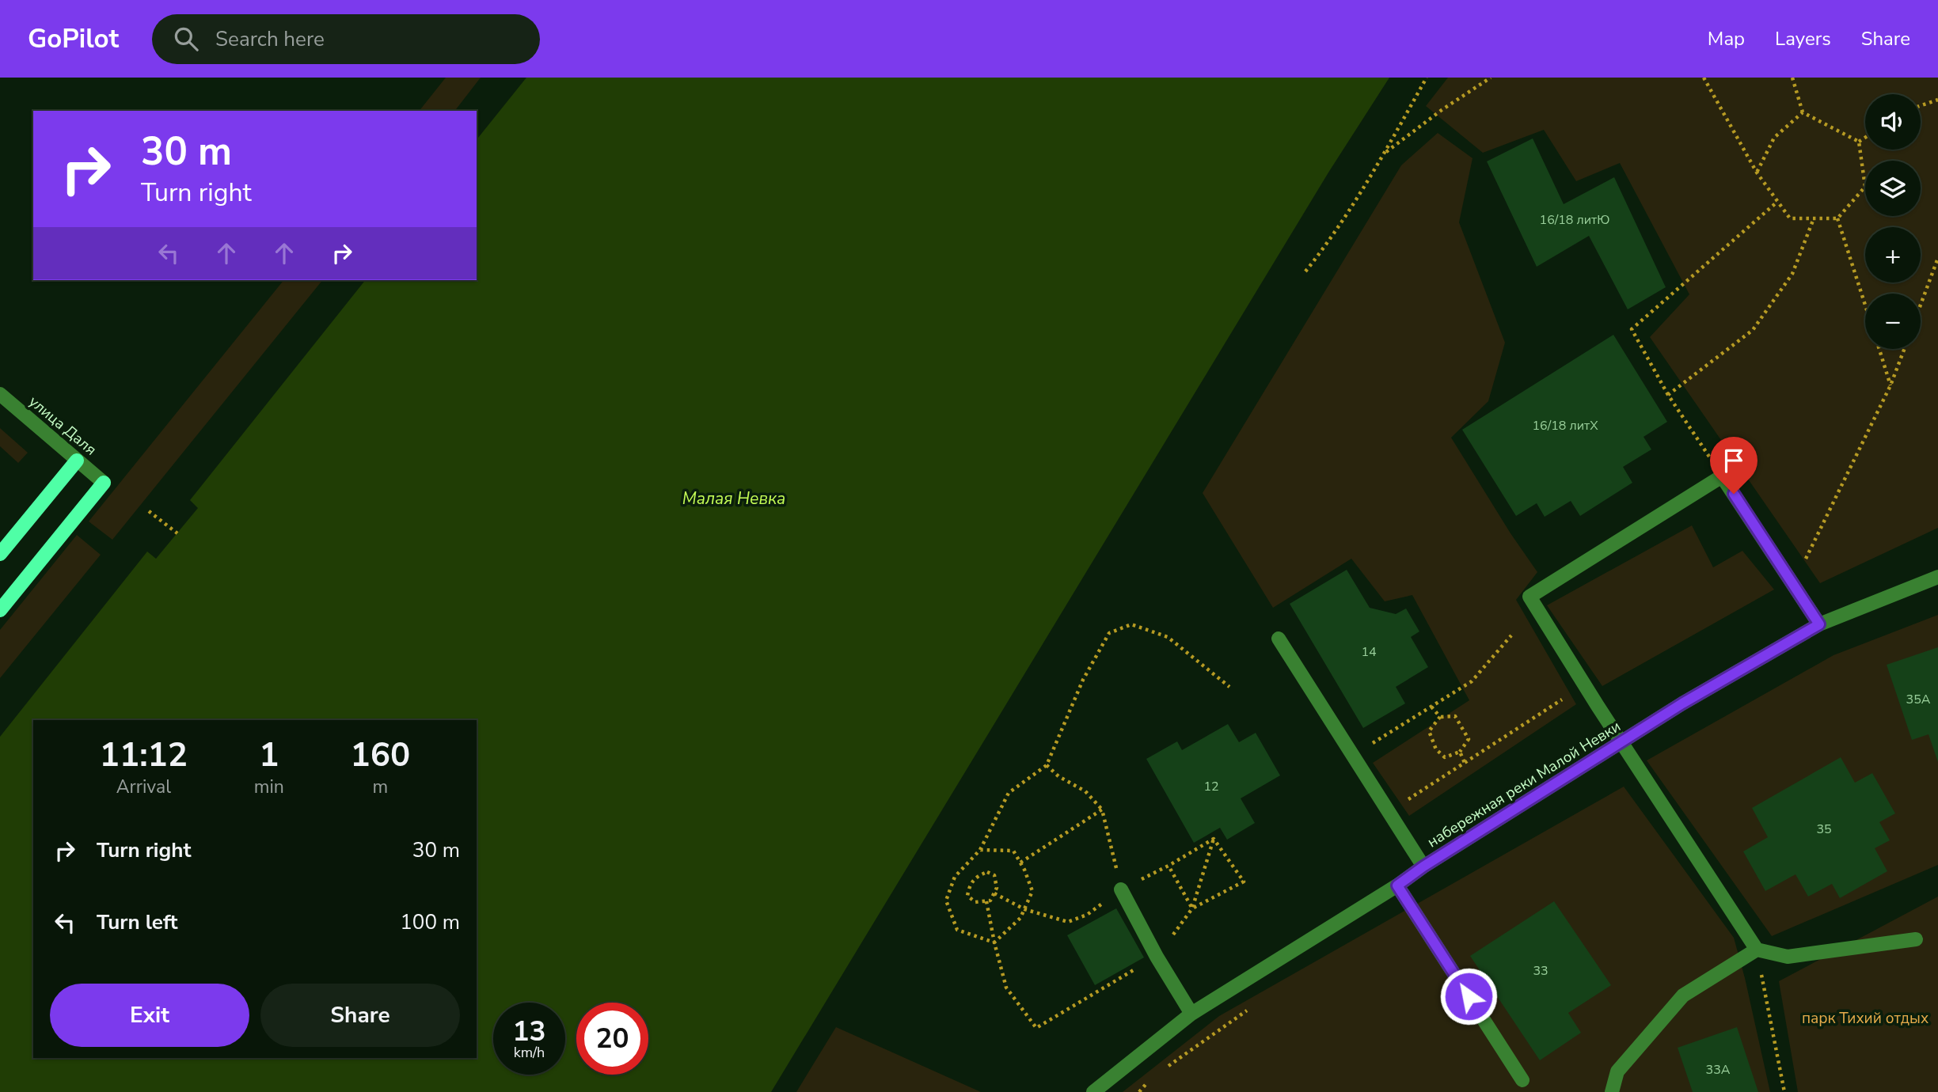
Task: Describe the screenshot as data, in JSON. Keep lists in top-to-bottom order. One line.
{"streets":{"street":["улица Даля","набережная реки Малой Невки"]},"water":["Малая Невка"],"parks":["парк Тихий отдых"],"house_numbers":["16/18 литЮ","16/18 литХ","14","35А","12","35","33","33А"],"page":{"header":"GoPilot","search":"Search here","nav":["Map","Layers","Share"],"map_buttons":["+","−"],"turn":["30 m","Turn right"],"eta":["11:12","Arrival","1","min","160","m"],"list":[{"name":"Turn right","value":"30 m"},{"name":"Turn left","value":"100 m"}],"buttons":["Exit","Share"],"speed":"13 km/h","limit":"20"}}
